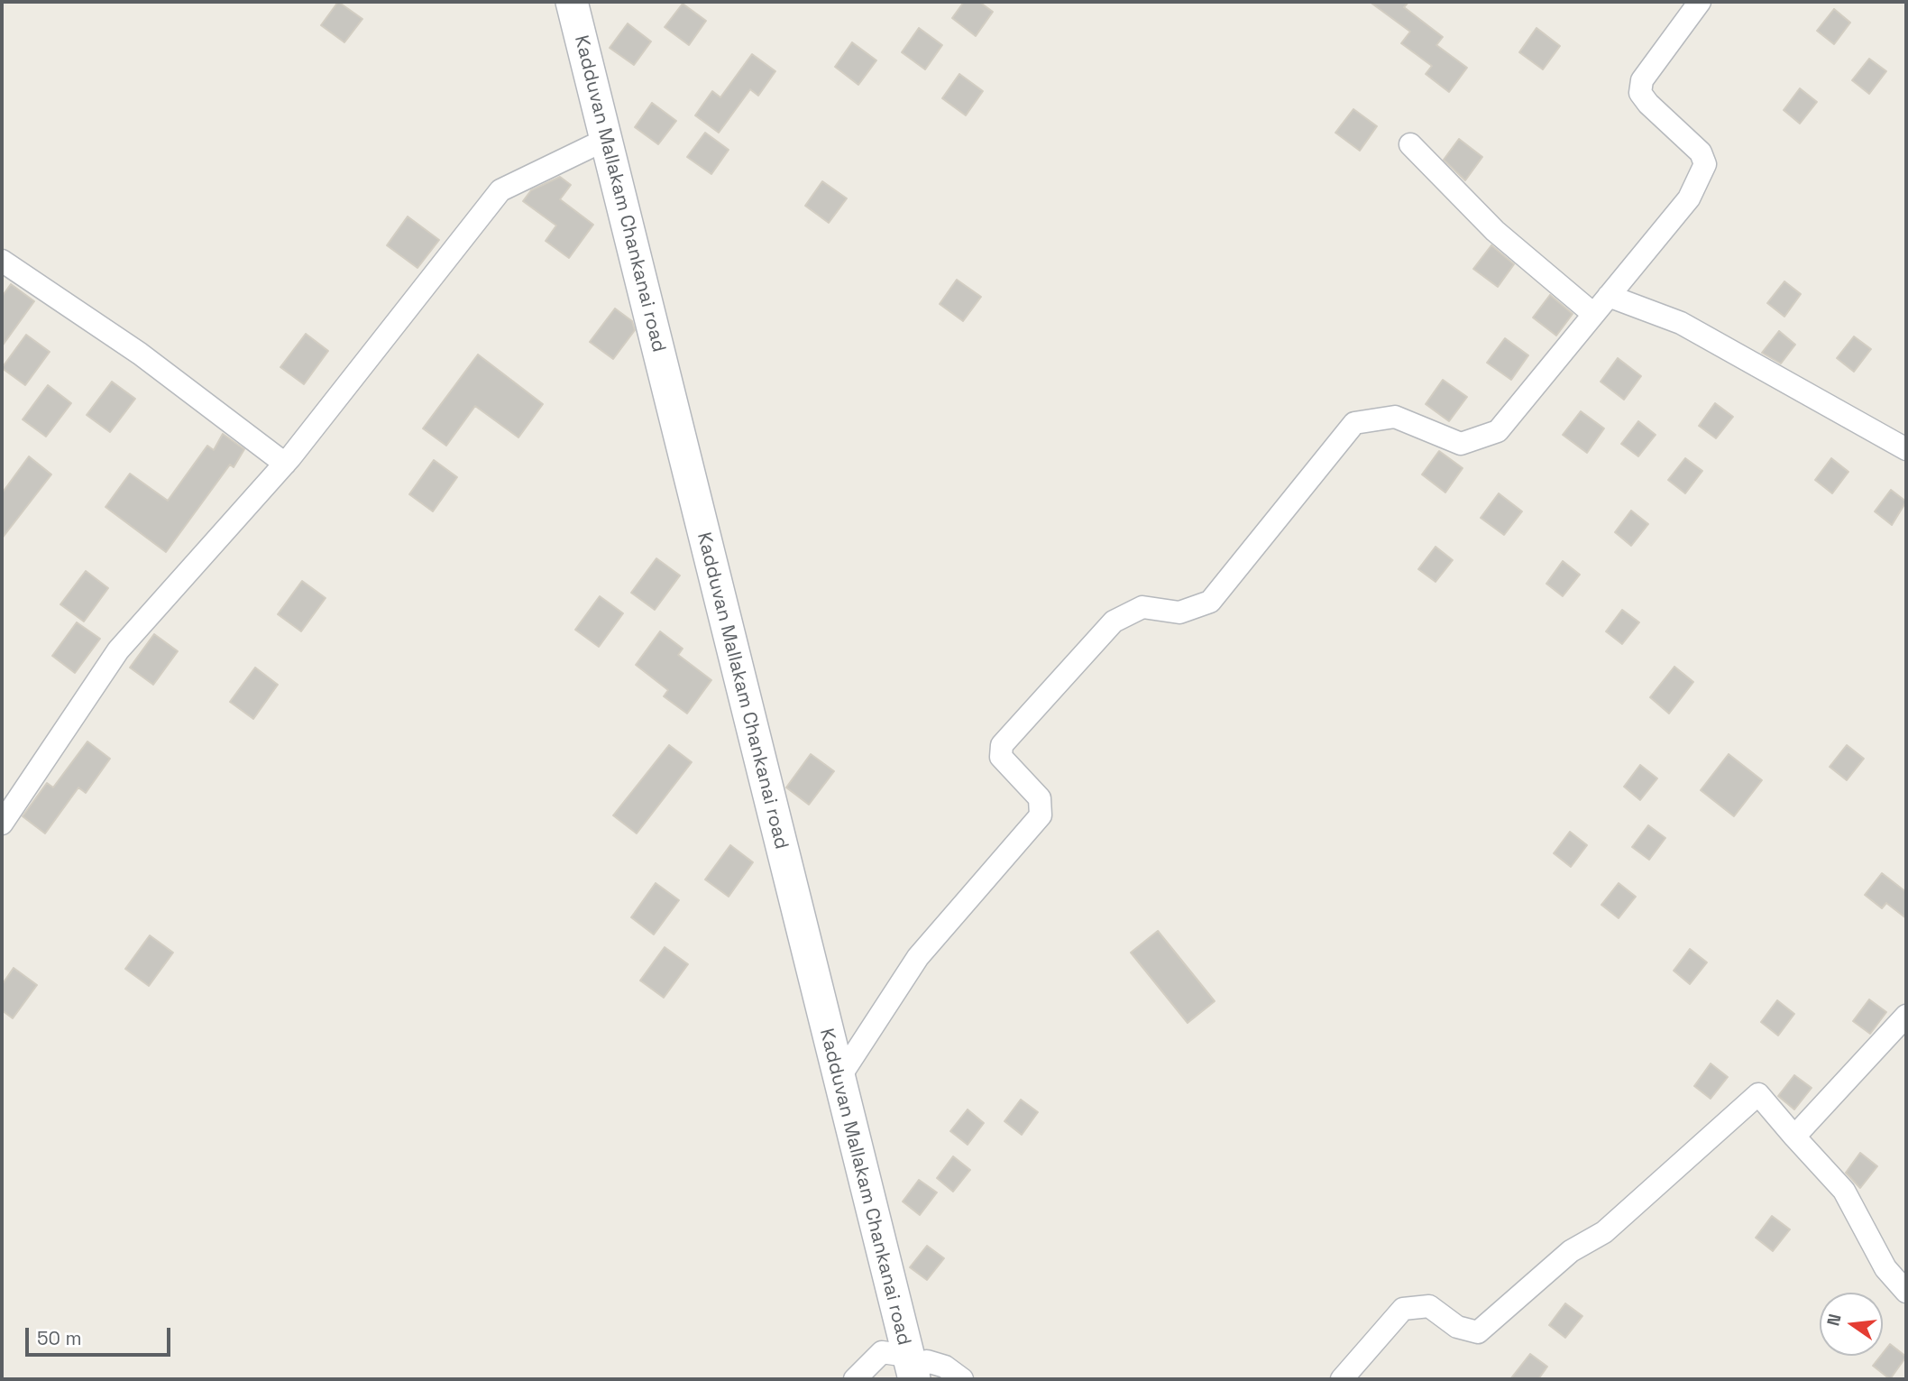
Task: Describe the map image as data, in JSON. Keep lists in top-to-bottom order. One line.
{"streets":{"main road":["Kadduvan Mallakam Chankanai road"]},"scale_bar":"50 m","north":"left"}
